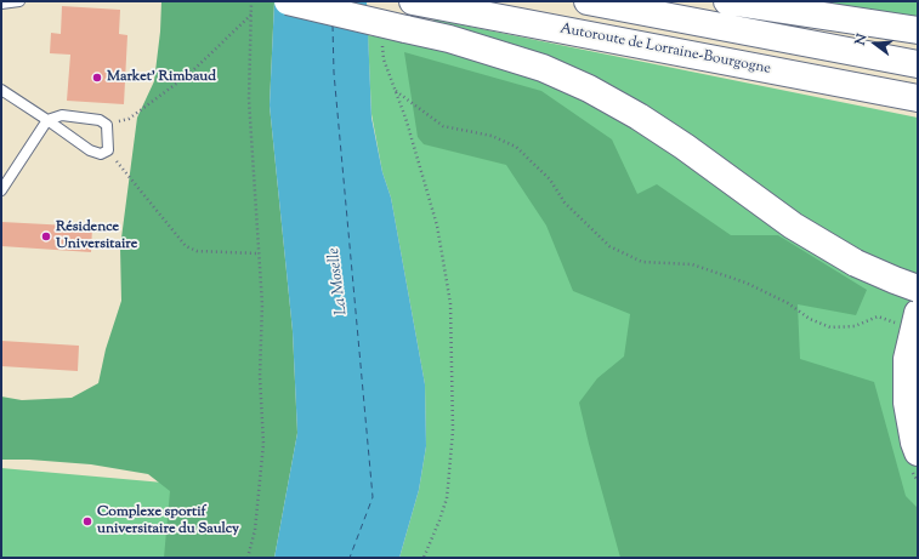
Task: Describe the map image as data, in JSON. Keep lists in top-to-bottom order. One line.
{"streets":{"highway":["Autoroute de Lorraine-Bourgogne"]},"water":["La Moselle"],"places":["Market' Rimbaud","Résidence Universitaire","Complexe sportif universitaire du Saulcy"],"north":"left"}
